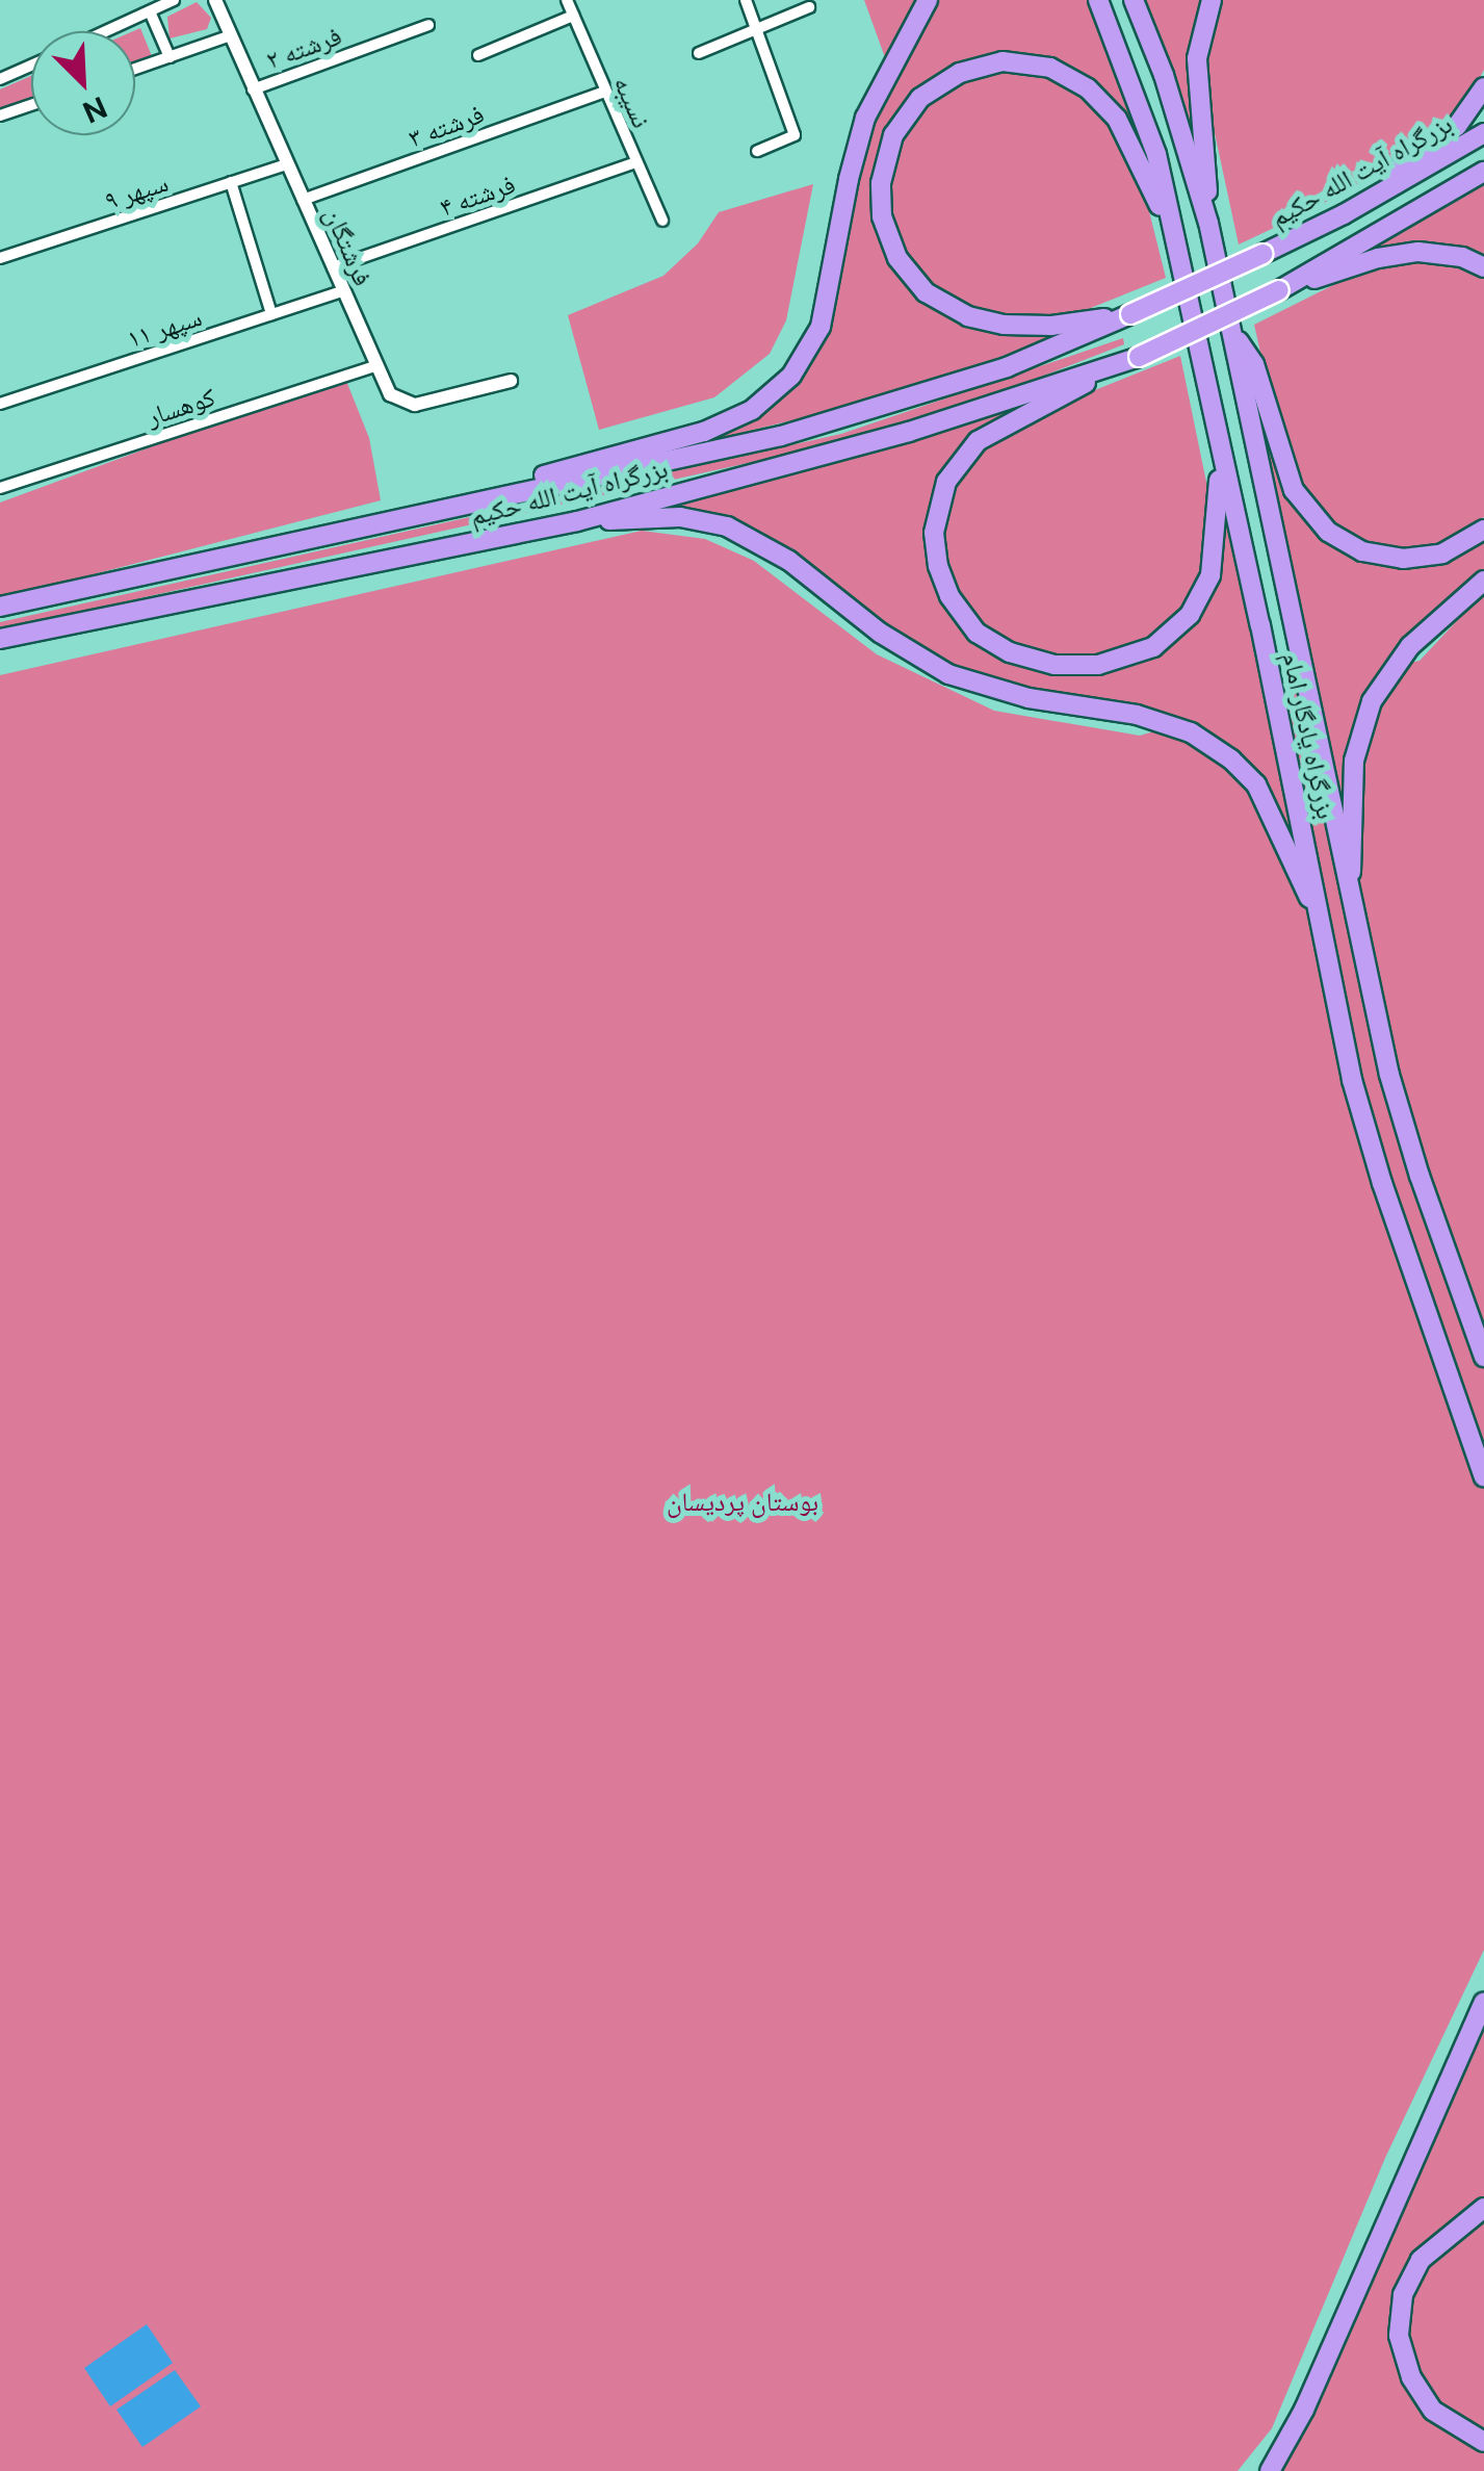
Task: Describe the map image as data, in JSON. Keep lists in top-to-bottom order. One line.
{"streets":{"highway":["بزرگراه آیت الله حکیم","بزرگراه یادگار امام"],"street":["فرشته ۲","نسیبه","فرشته ۳","سپهر ۹","فرشته ۴","فرشتگان","سپهر ۱۱","کوهسار"]},"crossings":[["فرشته ۲","فرشتگان"],["نسیبه","فرشته ۳"],["نسیبه","فرشته ۴"],["فرشته ۳","فرشتگان"],["سپهر ۹","فرشتگان"],["فرشته ۴","فرشتگان"],["فرشتگان","سپهر ۱۱"],["فرشتگان","کوهسار"]],"parks":["بوستان پردیسان"],"north":"bottom right"}
